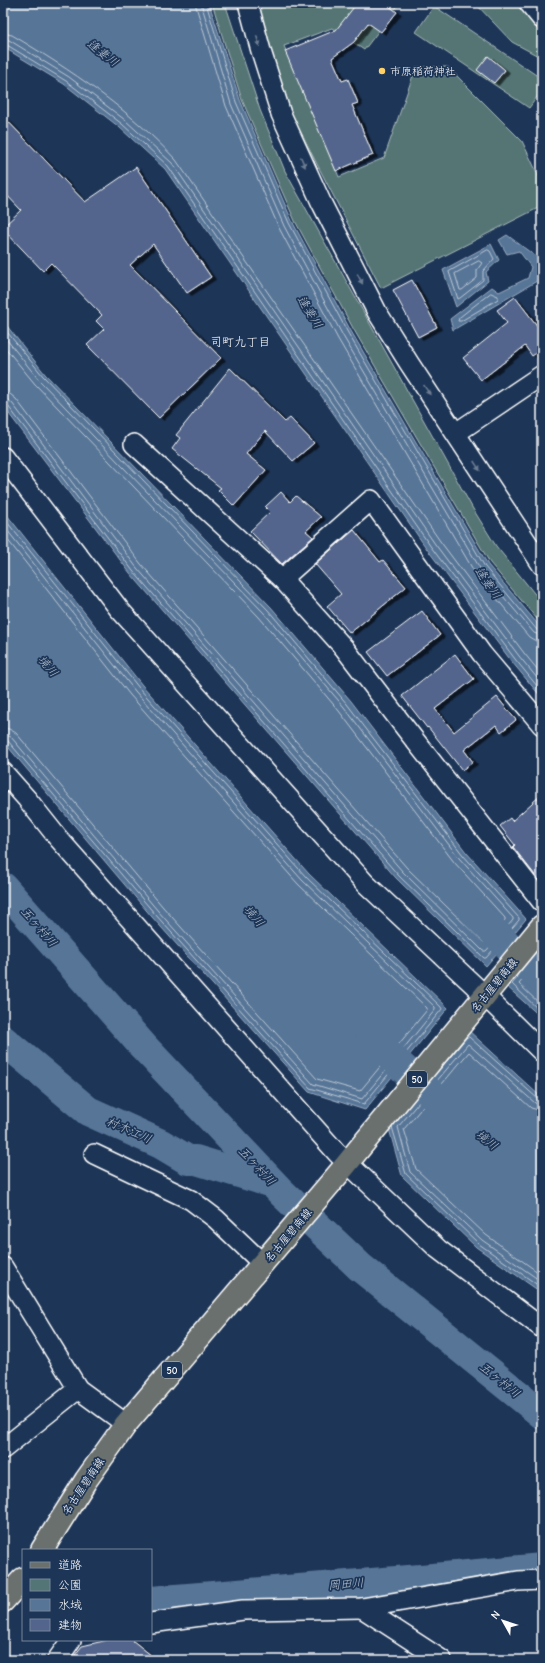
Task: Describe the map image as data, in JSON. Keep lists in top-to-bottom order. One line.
{"streets":{"main road":["名古屋碧南線","50"]},"districts":["司町九丁目"],"water":["逢妻川","境川","五ヶ村川","村木江川","岡田川"],"places":["市原稲荷神社"],"legend":["道路","公園","水域","建物"],"north":"top left"}
